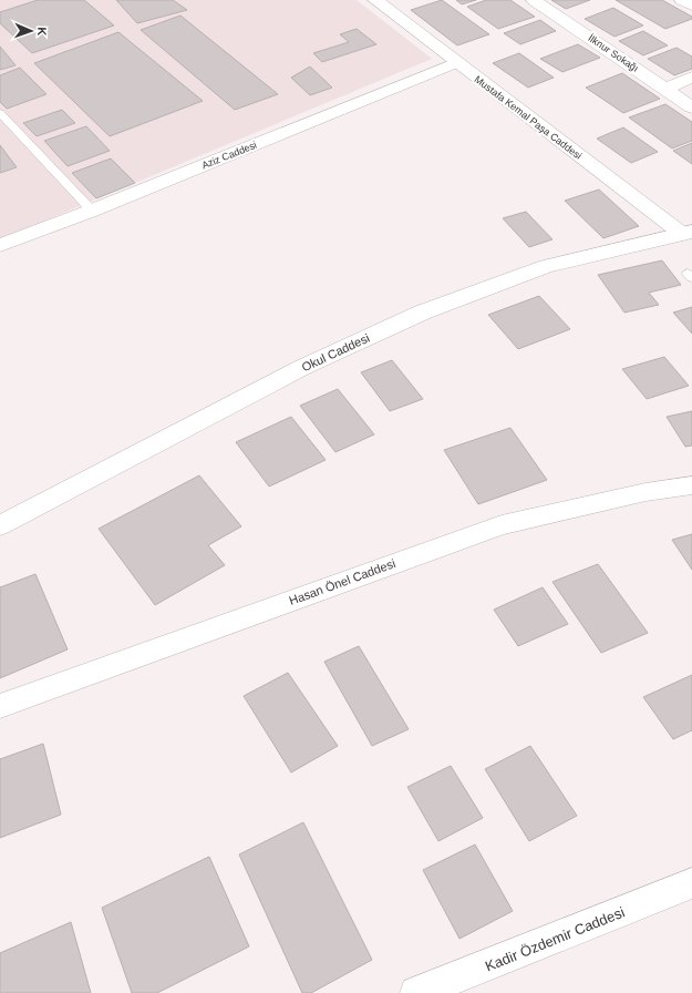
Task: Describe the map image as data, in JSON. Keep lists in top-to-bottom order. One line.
{"streets":{"street":["İlknur Sokağı","Mustafa Kemal Paşa Caddesi","Aziz Caddesi","Okul Caddesi","Hasan Önel Caddesi","Kadir Özdemir Caddesi"]},"crossings":[["Mustafa Kemal Paşa Caddesi","Aziz Caddesi"],["Mustafa Kemal Paşa Caddesi","Okul Caddesi"]],"north":"right"}
